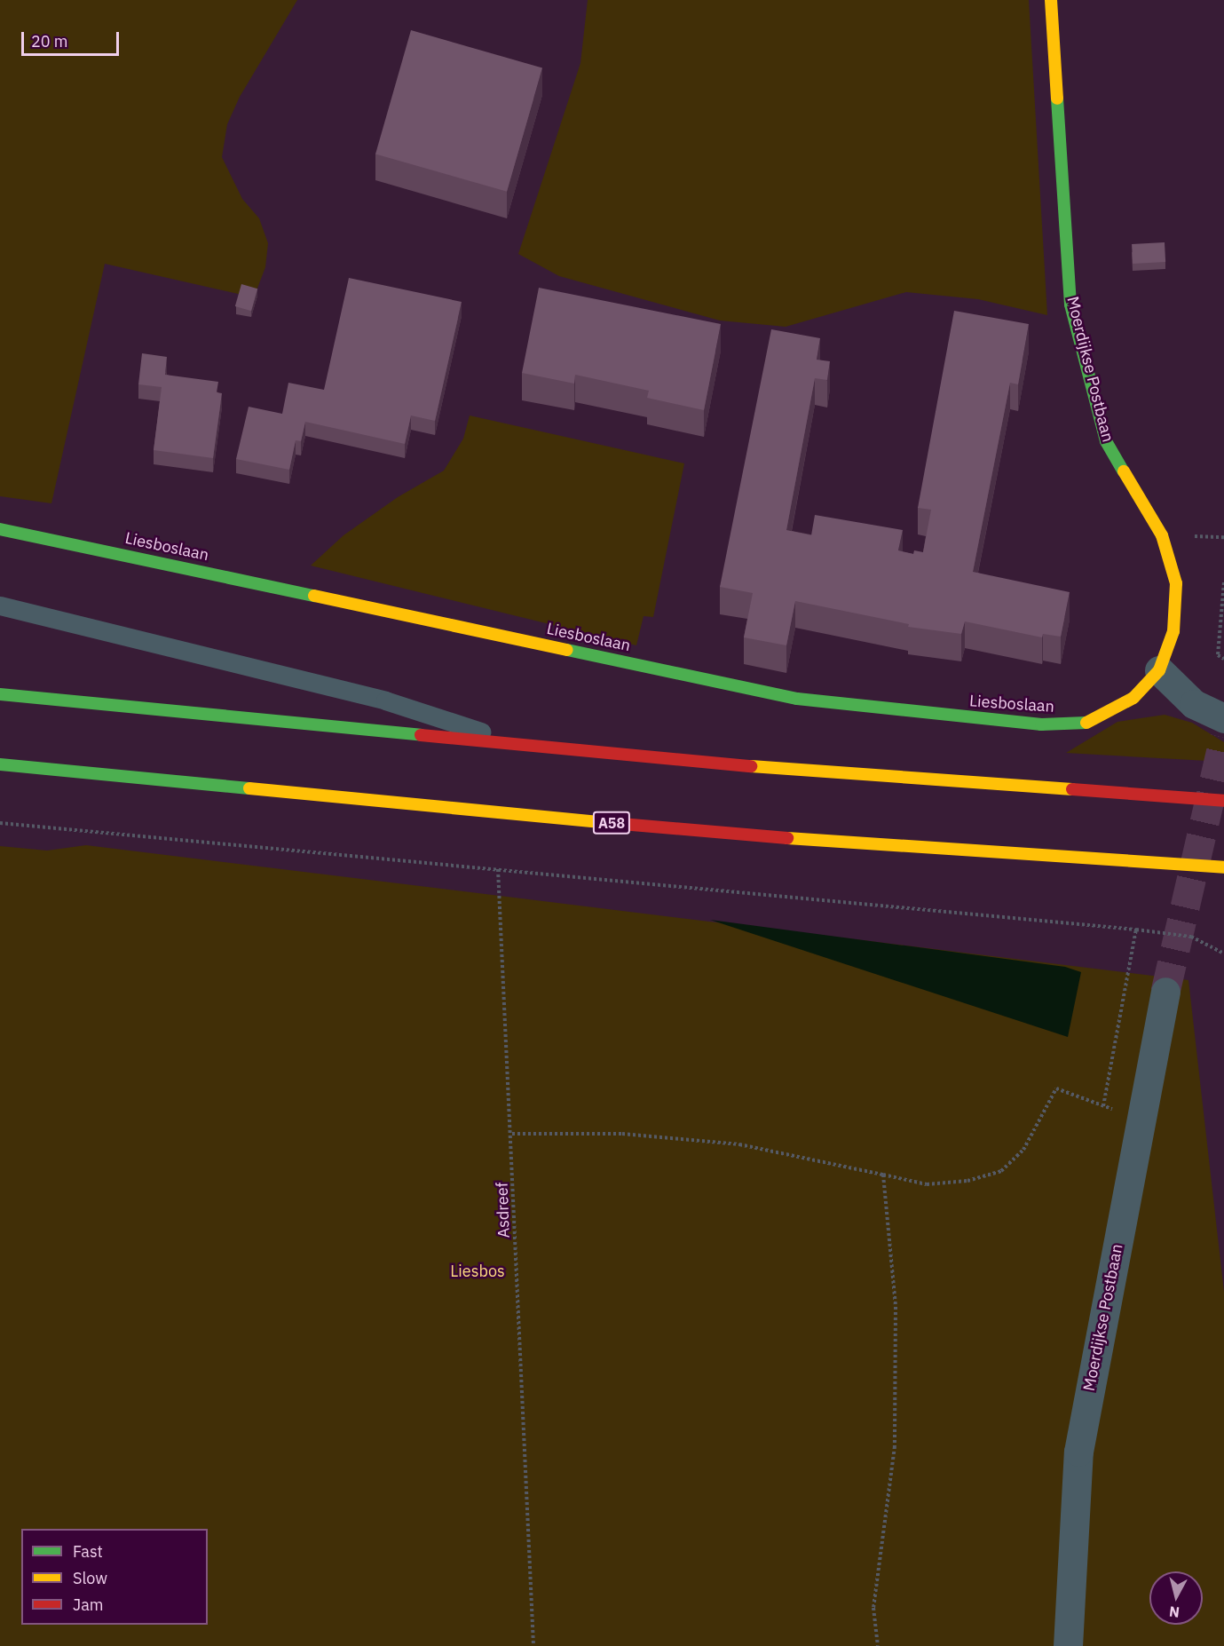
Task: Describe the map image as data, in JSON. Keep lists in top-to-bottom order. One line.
{"streets":{"main road":["Moerdijkse Postbaan","Liesboslaan","A58"],"path":["Asdreef"]},"crossings":[["Moerdijkse Postbaan","Liesboslaan"]],"parks":["Liesbos"],"legend":["Fast","Slow","Jam"],"scale_bar":"20 m","north":"bottom"}
